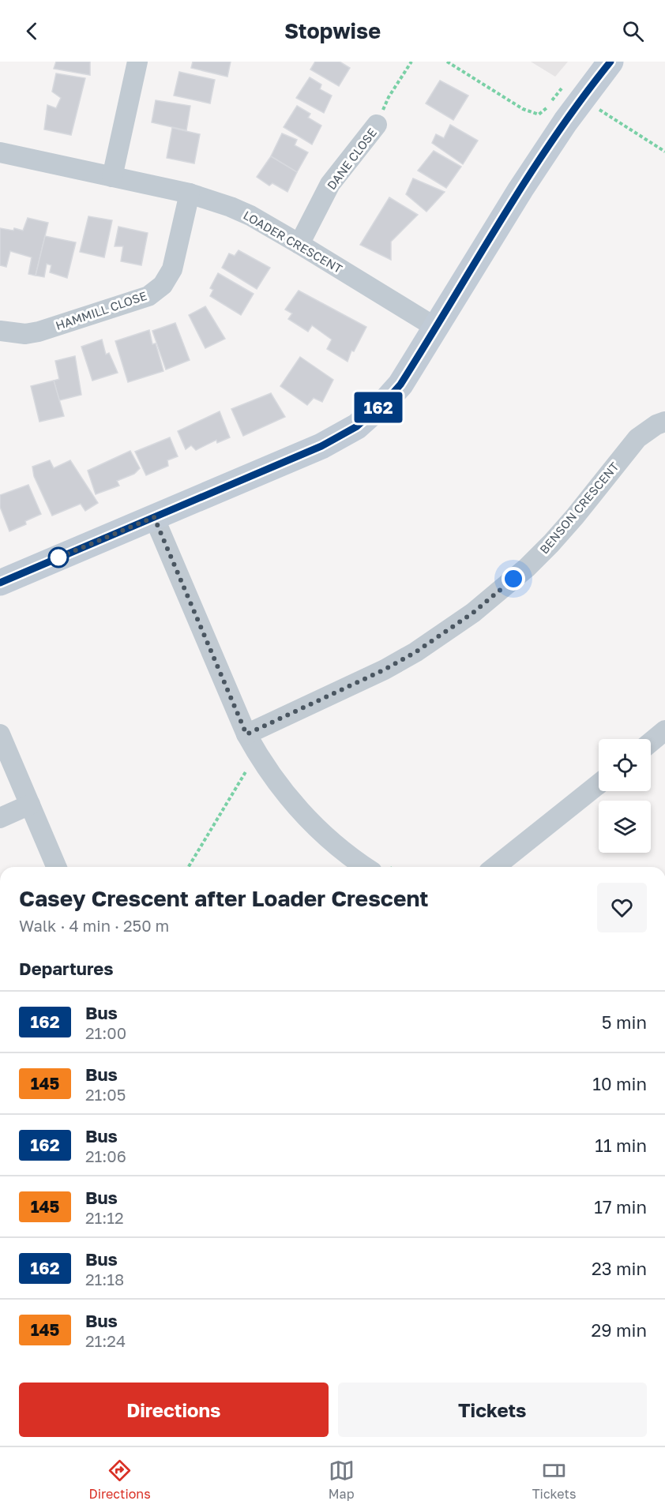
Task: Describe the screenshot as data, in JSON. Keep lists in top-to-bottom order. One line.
{"streets":{"street":["DANE CLOSE","LOADER CRESCENT","HAMMILL CLOSE","BENSON CRESCENT"]},"crossings":[["DANE CLOSE","LOADER CRESCENT"],["LOADER CRESCENT","HAMMILL CLOSE"]],"lines":["bus line 162"],"page":{"header":"Stopwise","on_map":"162","heading":[["Casey Crescent after Loader Crescent","Walk · 4 min · 250 m"],"Departures"],"list":[{"mark":"162","name":"Bus","note":"21:00","value":"5 min"},{"mark":"145","name":"Bus","note":"21:05","value":"10 min"},{"mark":"162","name":"Bus","note":"21:06","value":"11 min"},{"mark":"145","name":"Bus","note":"21:12","value":"17 min"},{"mark":"162","name":"Bus","note":"21:18","value":"23 min"},{"mark":"145","name":"Bus","note":"21:24","value":"29 min"}],"buttons":["Directions","Tickets"],"tabs":["Directions","Map","Tickets"]}}
